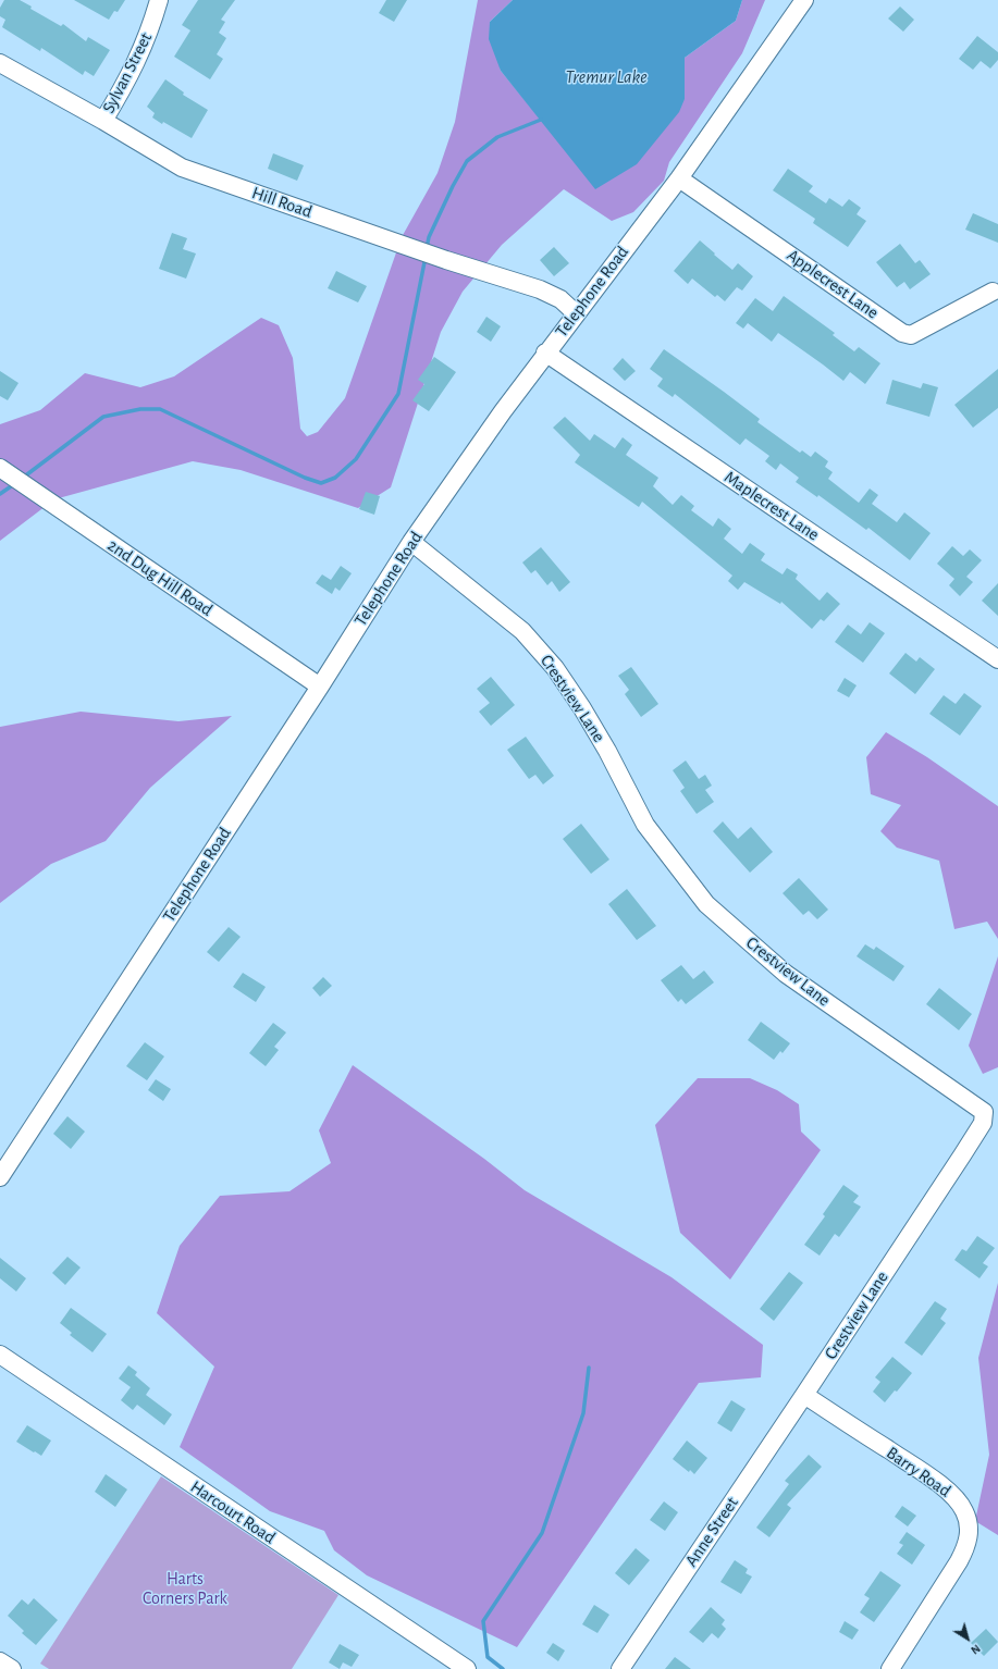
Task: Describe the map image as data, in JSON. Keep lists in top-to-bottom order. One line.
{"streets":{"street":["Sylvan Street","Hill Road","Applecrest Lane","Telephone Road","Maplecrest Lane","2nd Dug Hill Road","Crestview Lane","Barry Road","Harcourt Road","Anne Street"]},"crossings":[["Sylvan Street","Hill Road"],["Hill Road","Telephone Road"],["Applecrest Lane","Telephone Road"],["Telephone Road","Maplecrest Lane"],["Telephone Road","2nd Dug Hill Road"],["Telephone Road","Crestview Lane"],["Crestview Lane","Barry Road"],["Crestview Lane","Anne Street"],["Barry Road","Anne Street"]],"water":["Tremur Lake"],"parks":["Harts Corners Park"],"north":"bottom right"}
